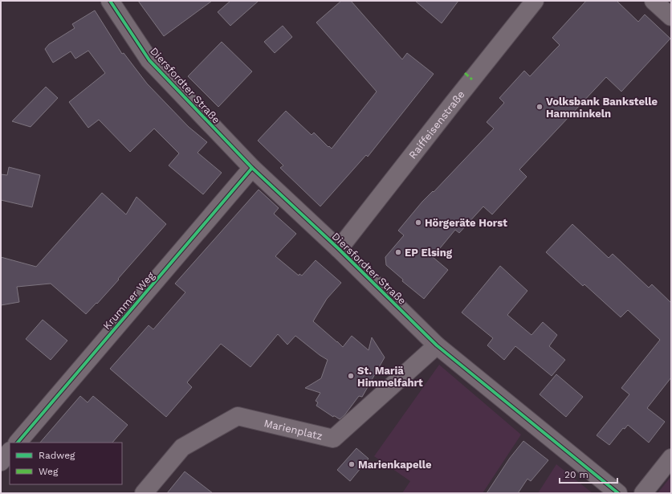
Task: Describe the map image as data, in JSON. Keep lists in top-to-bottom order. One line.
{"streets":{"street":["Diersfordter Straße","Raiffeisenstraße","Krummer Weg","Marienplatz"]},"crossings":[["Diersfordter Straße","Raiffeisenstraße"],["Diersfordter Straße","Krummer Weg"],["Diersfordter Straße","Marienplatz"]],"places":["Volksbank Bankstelle Hamminkeln","Hörgeräte Horst","EP Elsing","St. Mariä Himmelfahrt","Marienkapelle"],"legend":["Radweg","Weg"],"scale_bar":"20 m"}
